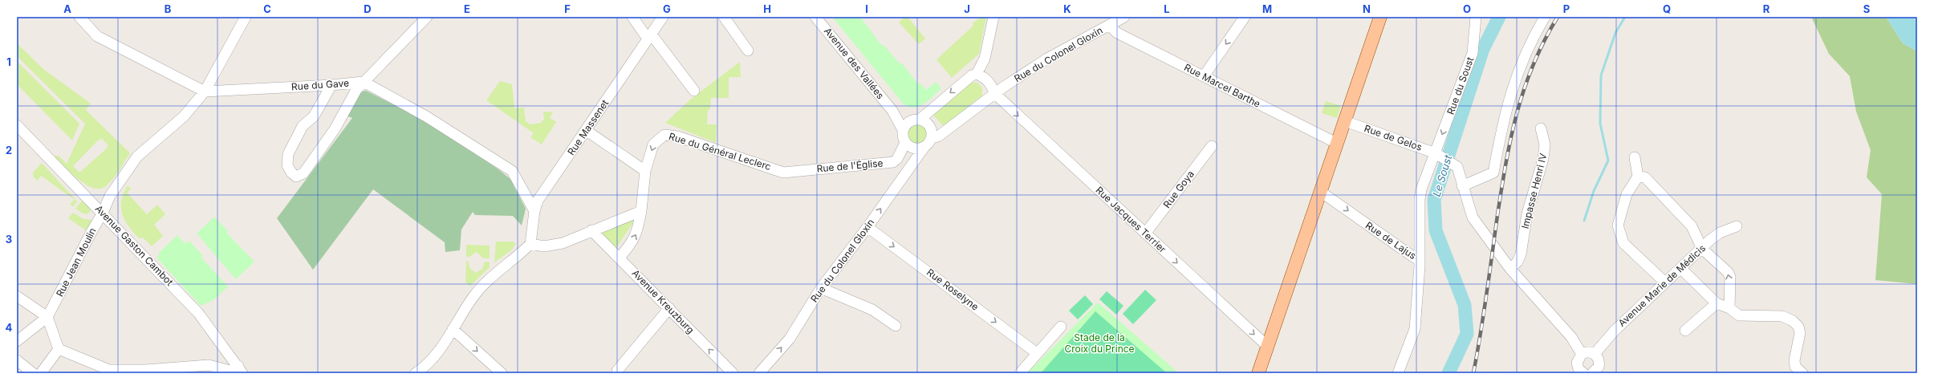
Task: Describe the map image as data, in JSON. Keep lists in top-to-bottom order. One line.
{"streets":{"street":["Rue du Colonel Gloxin","Avenue des Vallées","Rue du Gave","Rue Marcel Barthe","Rue du Soust","Rue Massenet","Rue de Gelos","Rue du Général Leclerc","Rue de l'Église","Rue Goya","Impasse Henri IV","Rue Jacques Terrier","Rue de Lajus","Avenue Gaston Cambot","Rue Jean Moulin","Avenue Marie de Médicis","Rue Roselyne","Avenue Kreuzburg"]},"crossings":[["Rue du Colonel Gloxin","Avenue des Vallées"],["Rue du Colonel Gloxin","Rue Marcel Barthe"],["Rue du Colonel Gloxin","Rue de l'Église"],["Rue du Colonel Gloxin","Rue Jacques Terrier"],["Rue du Colonel Gloxin","Rue Roselyne"],["Avenue des Vallées","Rue de l'Église"],["Rue du Gave","Rue Jean Moulin"],["Rue du Soust","Rue de Gelos"],["Rue du Soust","Rue de Lajus"],["Rue de Gelos","Rue de Lajus"],["Rue du Général Leclerc","Rue de l'Église"],["Rue du Général Leclerc","Avenue Kreuzburg"],["Rue Goya","Rue Jacques Terrier"],["Avenue Gaston Cambot","Rue Jean Moulin"]],"one_way":["Rue du Colonel Gloxin","Rue Jacques Terrier","Rue de Lajus","Avenue Kreuzburg"],"water":["Le Soust"],"parks":["Stade de la Croix du Prince"],"grid":{"columns":["A","B","C","D","E","F","G","H","I","J","K","L","M","N","O","P","Q","R","S"],"rows":["1","2","3","4"]}}
